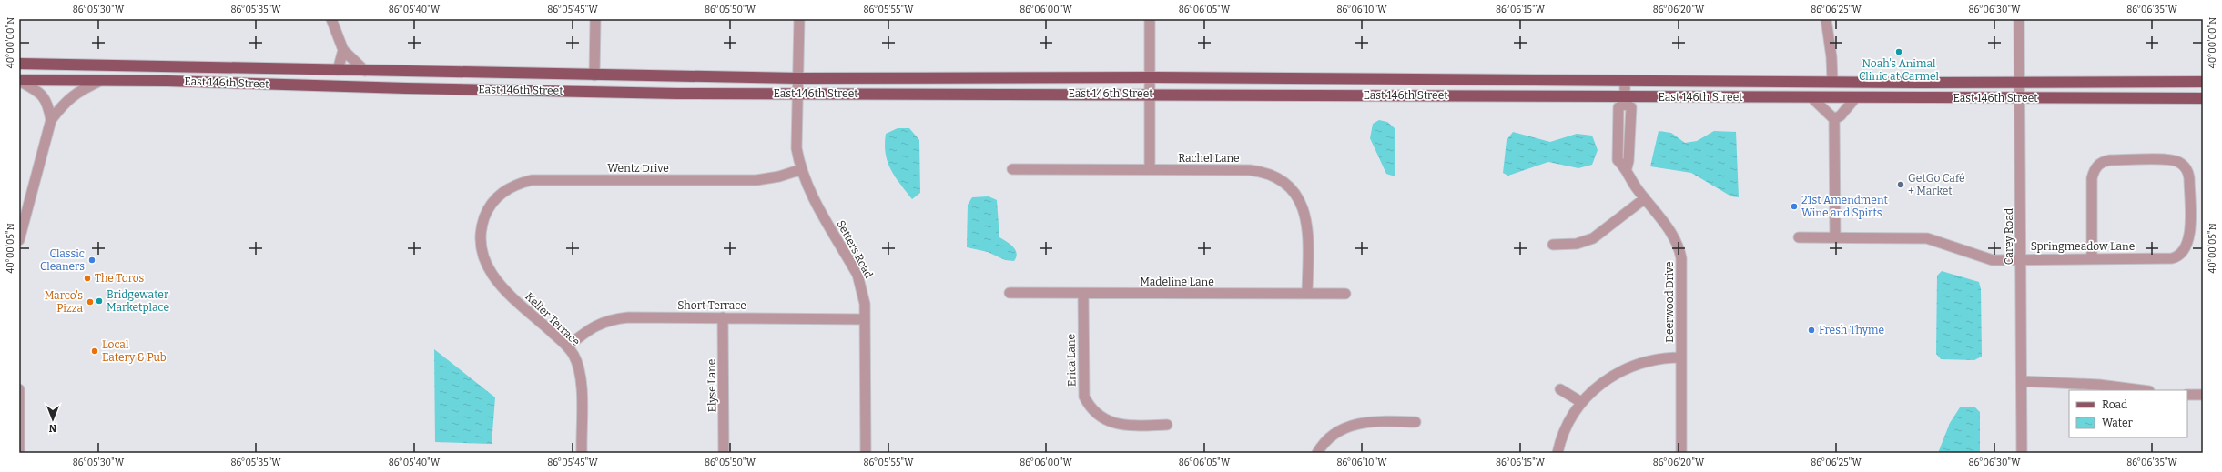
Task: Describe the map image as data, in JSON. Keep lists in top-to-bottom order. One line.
{"streets":{"main road":["East 146th Street"],"street":["Rachel Lane","Wentz Drive","Carey Road","Springmeadow Lane","Setters Road","Madeline Lane","Deerwood Drive","Short Terrace","Keller Terrace","Erica Lane","Elyse Lane"]},"crossings":[["East 146th Street","Carey Road"],["East 146th Street","Setters Road"],["East 146th Street","Deerwood Drive"],["Rachel Lane","Madeline Lane"],["Wentz Drive","Setters Road"],["Wentz Drive","Keller Terrace"],["Carey Road","Springmeadow Lane"],["Setters Road","Short Terrace"],["Madeline Lane","Erica Lane"],["Short Terrace","Keller Terrace"],["Short Terrace","Elyse Lane"]],"places":["Noah's Animal Clinic at Carmel","GetGo Café + Market","21st Amendment Wine and Spirts","Classic Cleaners","The Toros","Bridgewater Marketplace","Marco's Pizza","Fresh Thyme","Local Eatery & Pub"],"legend":["Road","Water"],"north":"bottom","coordinates":["86°05'30\"W","86°05'35\"W","86°05'40\"W","86°05'45\"W","86°05'50\"W","86°05'55\"W","86°06'00\"W","86°06'05\"W","86°06'10\"W","86°06'15\"W","86°06'20\"W","86°06'25\"W","86°06'30\"W","86°06'35\"W","40°00'00\"N","40°00'05\"N"]}
